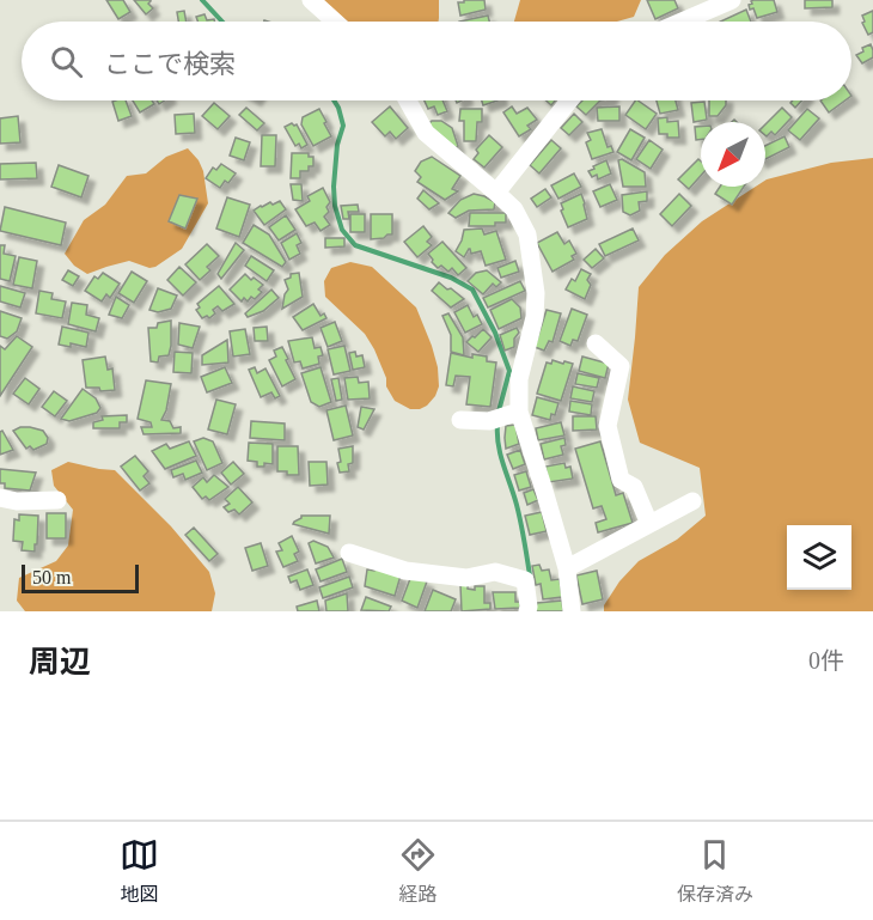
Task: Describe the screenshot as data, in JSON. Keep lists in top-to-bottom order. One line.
{"scale_bar":"50 m","north":"bottom left","page":{"search":"ここで検索","scale":"50 m","heading":["周辺","0件"],"nav":["地図","経路","保存済み"]}}
